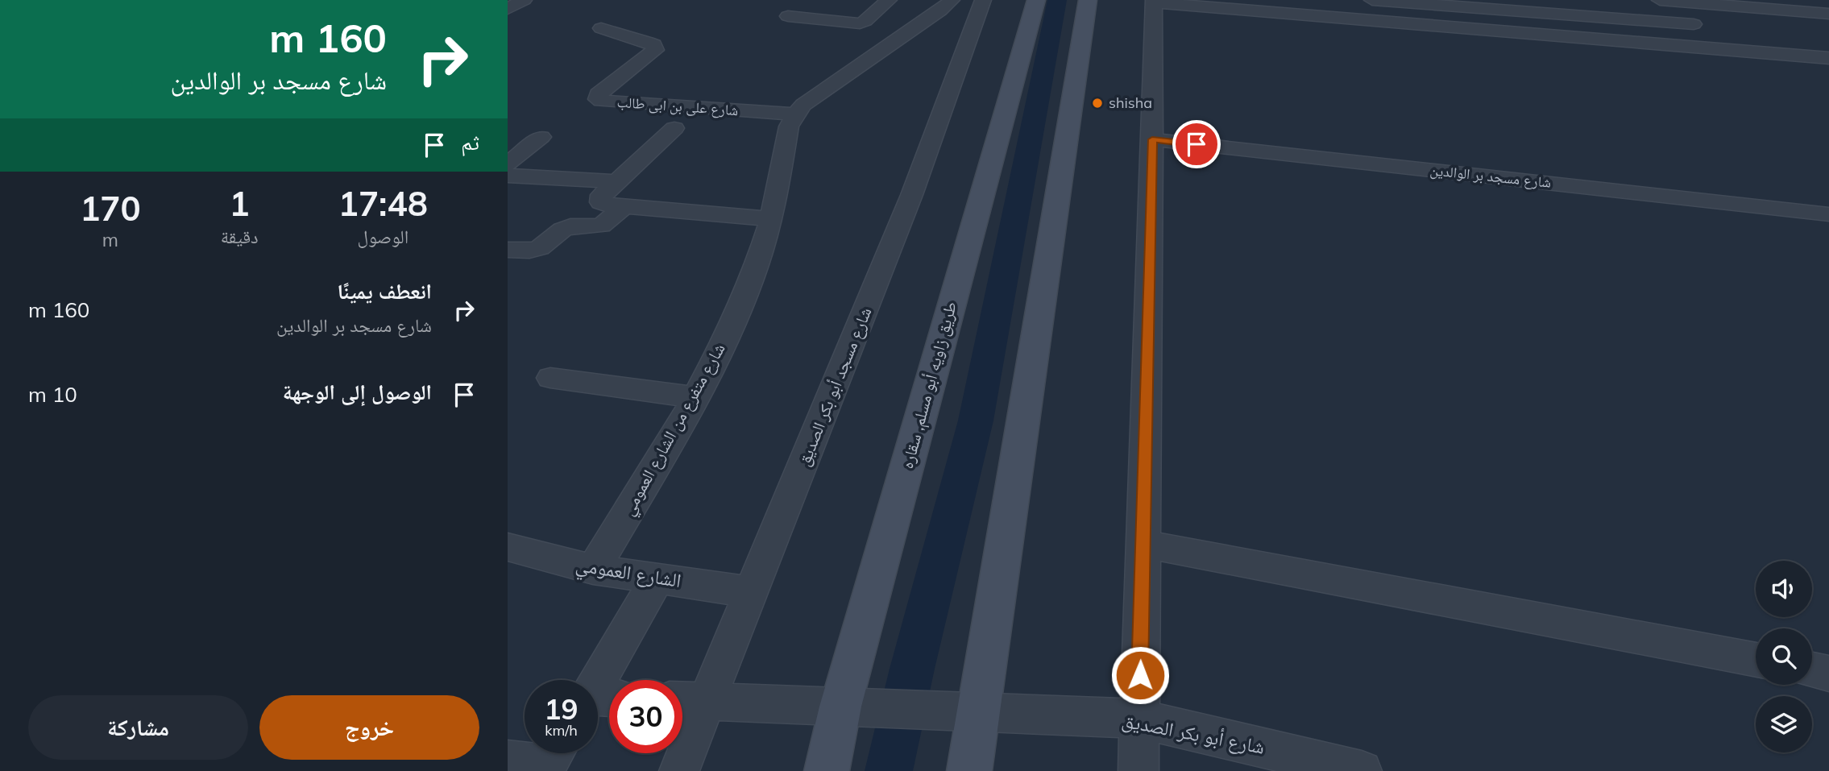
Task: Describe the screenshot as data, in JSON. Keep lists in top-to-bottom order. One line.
{"streets":{"street":["شارع على بن ابى طالب","شارع مسجد بر الوالدين","طريق زاويه أبو مسلم, سقاره","شارع مسجد أبو بكر الصديق","شارع متفرع من الشارع العمومي","الشارع العمومي","شارع أبو بكر الصديق"]},"crossings":[["شارع على بن ابى طالب","شارع متفرع من الشارع العمومي"],["طريق زاويه أبو مسلم, سقاره","شارع أبو بكر الصديق"],["شارع مسجد أبو بكر الصديق","الشارع العمومي"],["شارع مسجد أبو بكر الصديق","شارع أبو بكر الصديق"],["شارع متفرع من الشارع العمومي","الشارع العمومي"]],"places":["shisha"],"page":{"turn":["160 m","شارع مسجد بر الوالدين"],"then":"ثم","eta":["17:48","الوصول","1","دقيقة","170","m"],"list":[{"name":"انعطف يمينًا","note":"شارع مسجد بر الوالدين","value":"160 m"},{"name":"الوصول إلى الوجهة","value":"10 m"}],"speed":"19 km/h","limit":"30","buttons":["خروج","مشاركة"]}}
